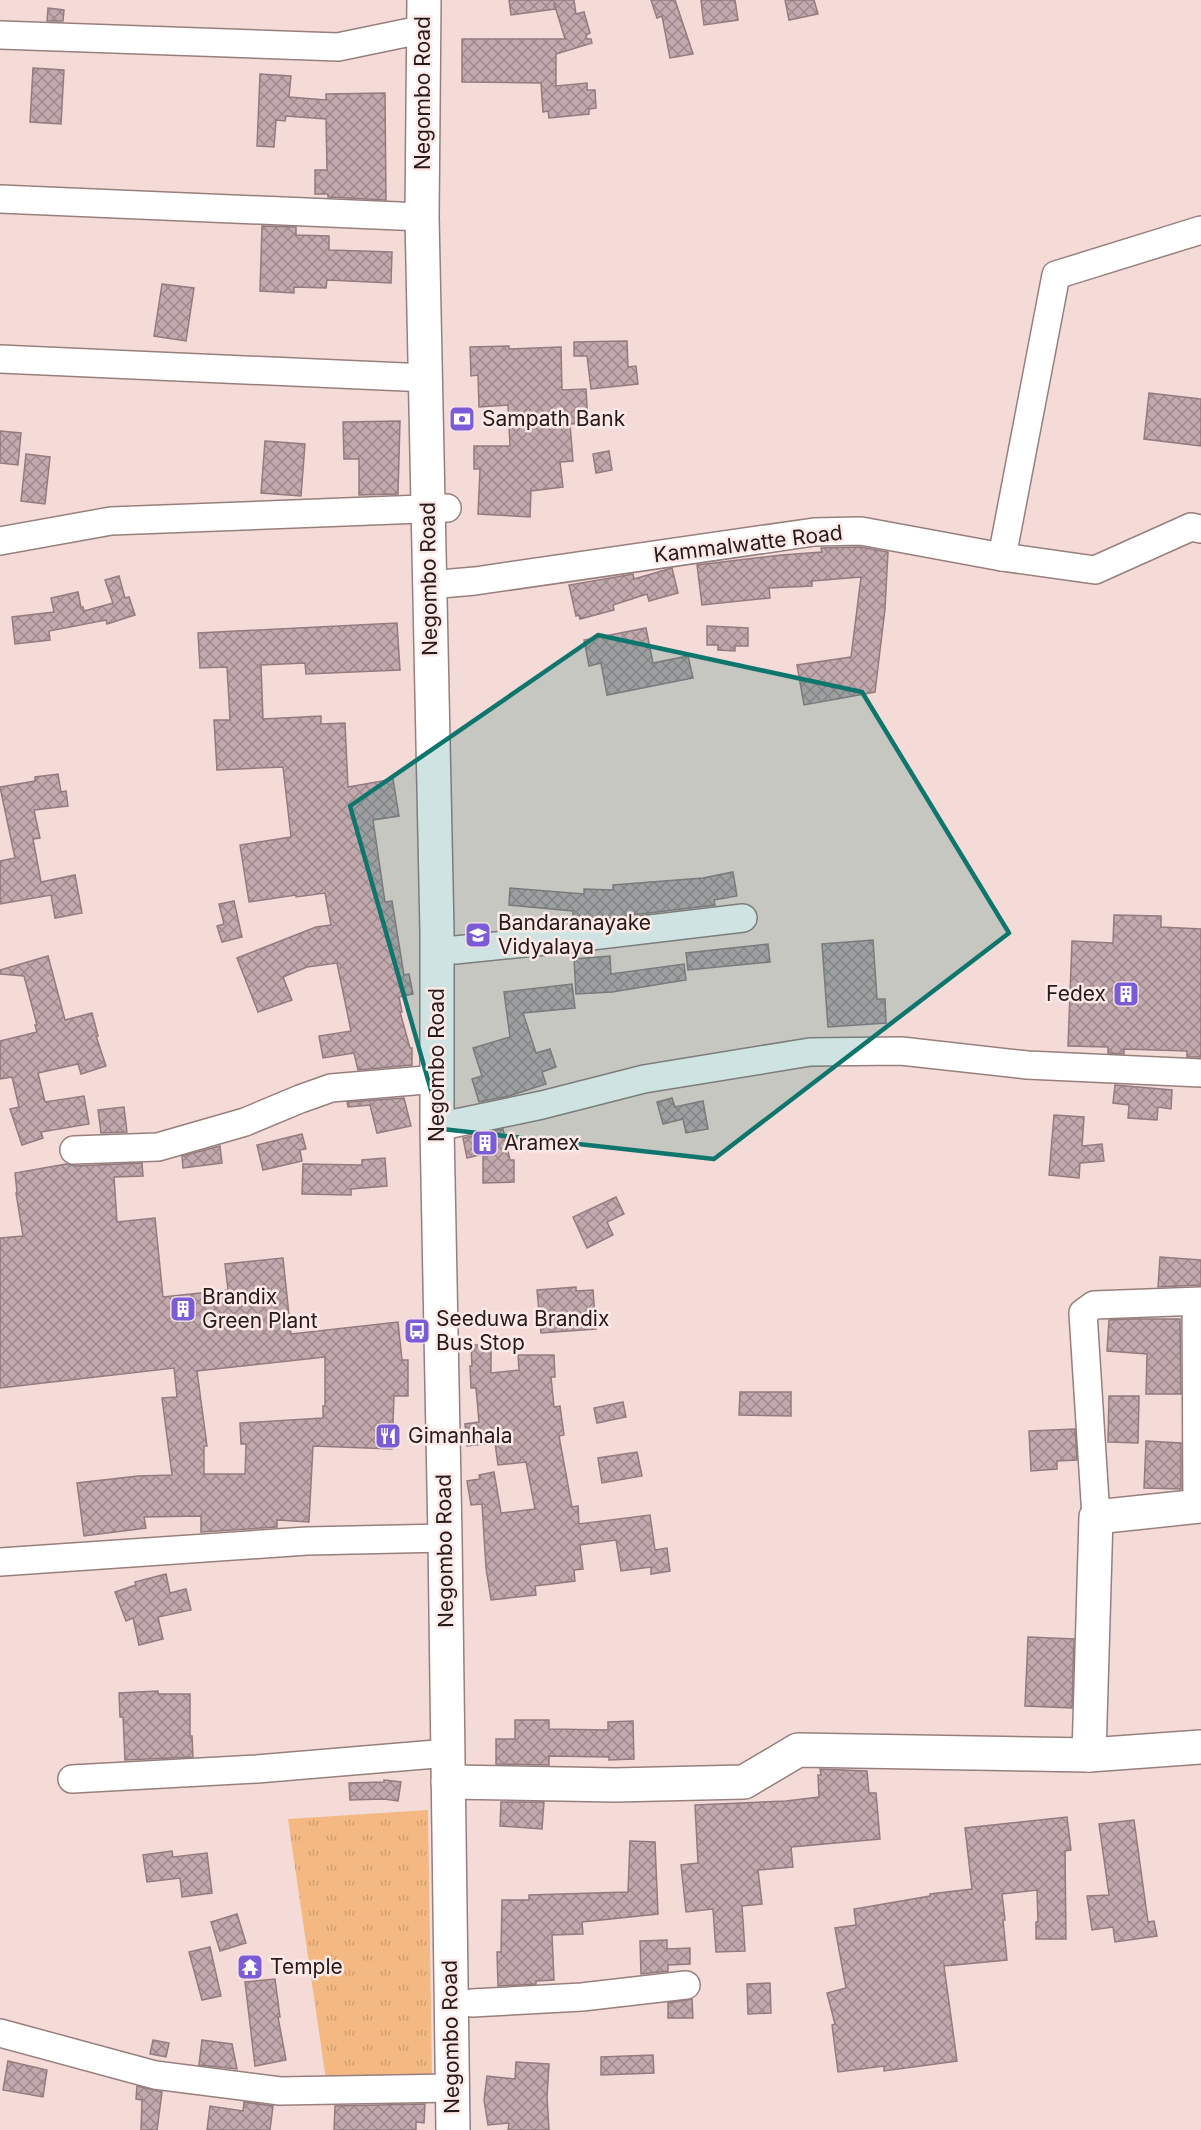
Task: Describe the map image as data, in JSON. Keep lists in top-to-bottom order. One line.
{"streets":{"main road":["Negombo Road"],"street":["Kammalwatte Road"]},"crossings":[["Negombo Road","Kammalwatte Road"]],"places":{"bank":["Sampath Bank"],"school or university":["Bandaranayake Vidyalaya"],"building":["Fedex","Aramex","Brandix Green Plant"],"bus stop":["Seeduwa Brandix Bus Stop"],"restaurant":["Gimanhala"],"temple":["Temple"]}}
